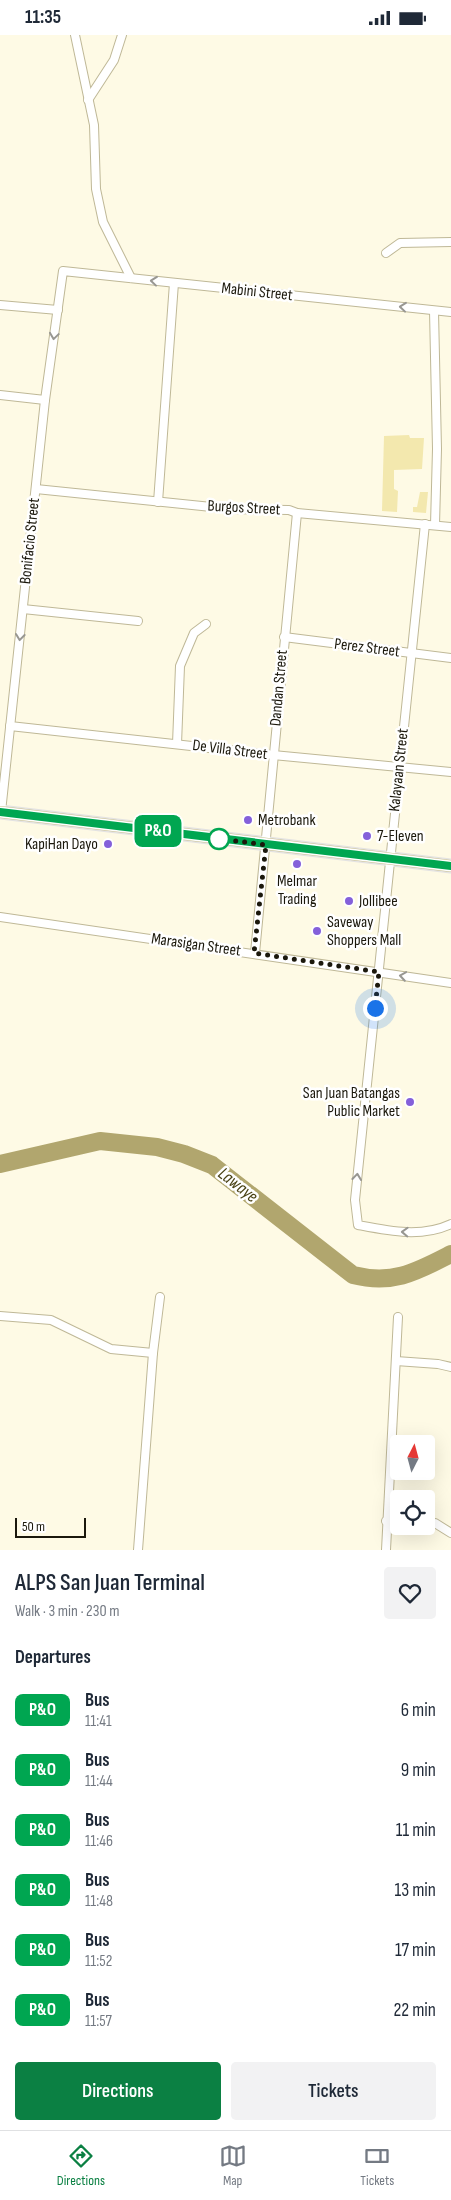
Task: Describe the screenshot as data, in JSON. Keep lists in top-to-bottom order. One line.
{"streets":{"street":["Mabini Street","Burgos Street","Bonifacio Street","Perez Street","Dandan Street","De Villa Street","Kalayaan Street","Marasigan Street"]},"crossings":[["Mabini Street","Bonifacio Street"],["Burgos Street","Bonifacio Street"],["Burgos Street","Dandan Street"],["Burgos Street","Kalayaan Street"],["Bonifacio Street","De Villa Street"],["Perez Street","Dandan Street"],["Perez Street","Kalayaan Street"],["Dandan Street","De Villa Street"],["Dandan Street","Marasigan Street"],["De Villa Street","Kalayaan Street"],["Kalayaan Street","Marasigan Street"]],"one_way":["Mabini Street","Bonifacio Street"],"water":["Lawaye"],"places":["Metrobank","7-Eleven","KapiHan Dayo","Melmar Trading","Jollibee","Saveway Shoppers Mall","San Juan Batangas Public Market"],"lines":["bus line P&O"],"scale_bar":"50 m","north":"top","page":{"status":"11:35","on_map":"P&O","scale":"50 m","heading":[["ALPS San Juan Terminal","Walk · 3 min · 230 m"],"Departures"],"list":[{"mark":"P&O","name":"Bus","note":"11:41","value":"6 min"},{"mark":"P&O","name":"Bus","note":"11:44","value":"9 min"},{"mark":"P&O","name":"Bus","note":"11:46","value":"11 min"},{"mark":"P&O","name":"Bus","note":"11:48","value":"13 min"},{"mark":"P&O","name":"Bus","note":"11:52","value":"17 min"},{"mark":"P&O","name":"Bus","note":"11:57","value":"22 min"}],"buttons":["Directions","Tickets"],"tabs":["Directions","Map","Tickets"]}}
